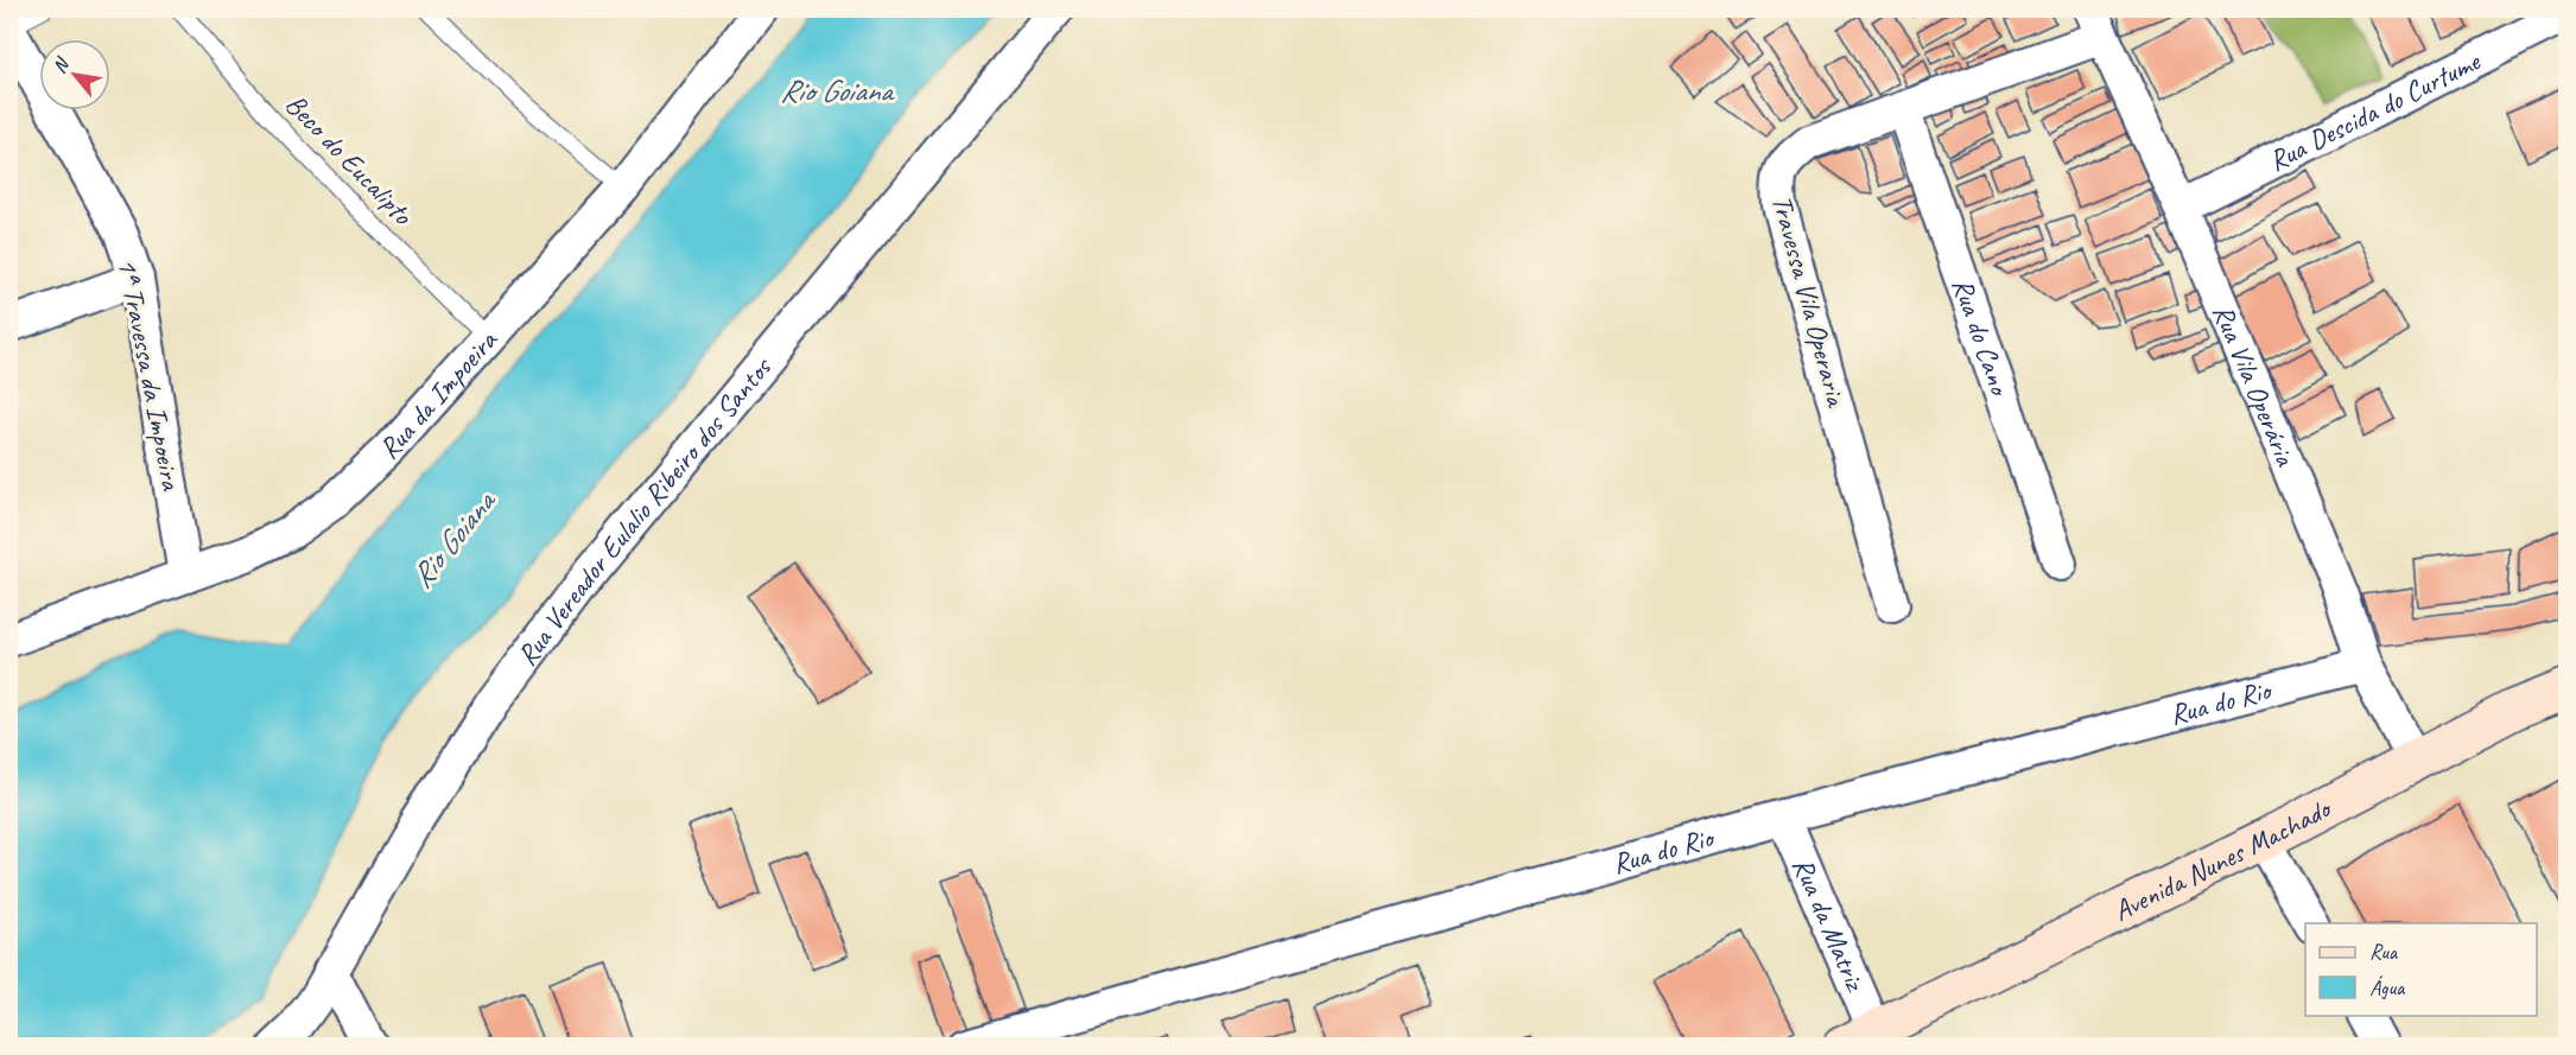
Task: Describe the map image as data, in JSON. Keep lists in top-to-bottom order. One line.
{"streets":{"street":["Rua Descida do Curtume","Travessa Vila Operaria","Rua do Cano","1ª Travessa da Impoeira","Rua Vila Operária","Rua da Impoeira","Rua Vereador Eulalio Ribeiro dos Santos","Rua do Rio","Avenida Nunes Machado","Rua da Matriz"],"lane":["Beco do Eucalipto"]},"crossings":[["Rua Descida do Curtume","Rua Vila Operária"],["Beco do Eucalipto","Rua da Impoeira"],["Travessa Vila Operaria","Rua do Cano"],["Travessa Vila Operaria","Rua Vila Operária"],["1ª Travessa da Impoeira","Rua da Impoeira"],["Rua Vila Operária","Rua do Rio"],["Rua Vila Operária","Avenida Nunes Machado"],["Rua do Rio","Rua da Matriz"],["Avenida Nunes Machado","Rua da Matriz"]],"water":["Rio Goiana"],"legend":["Rua","Água"],"north":"top left"}
